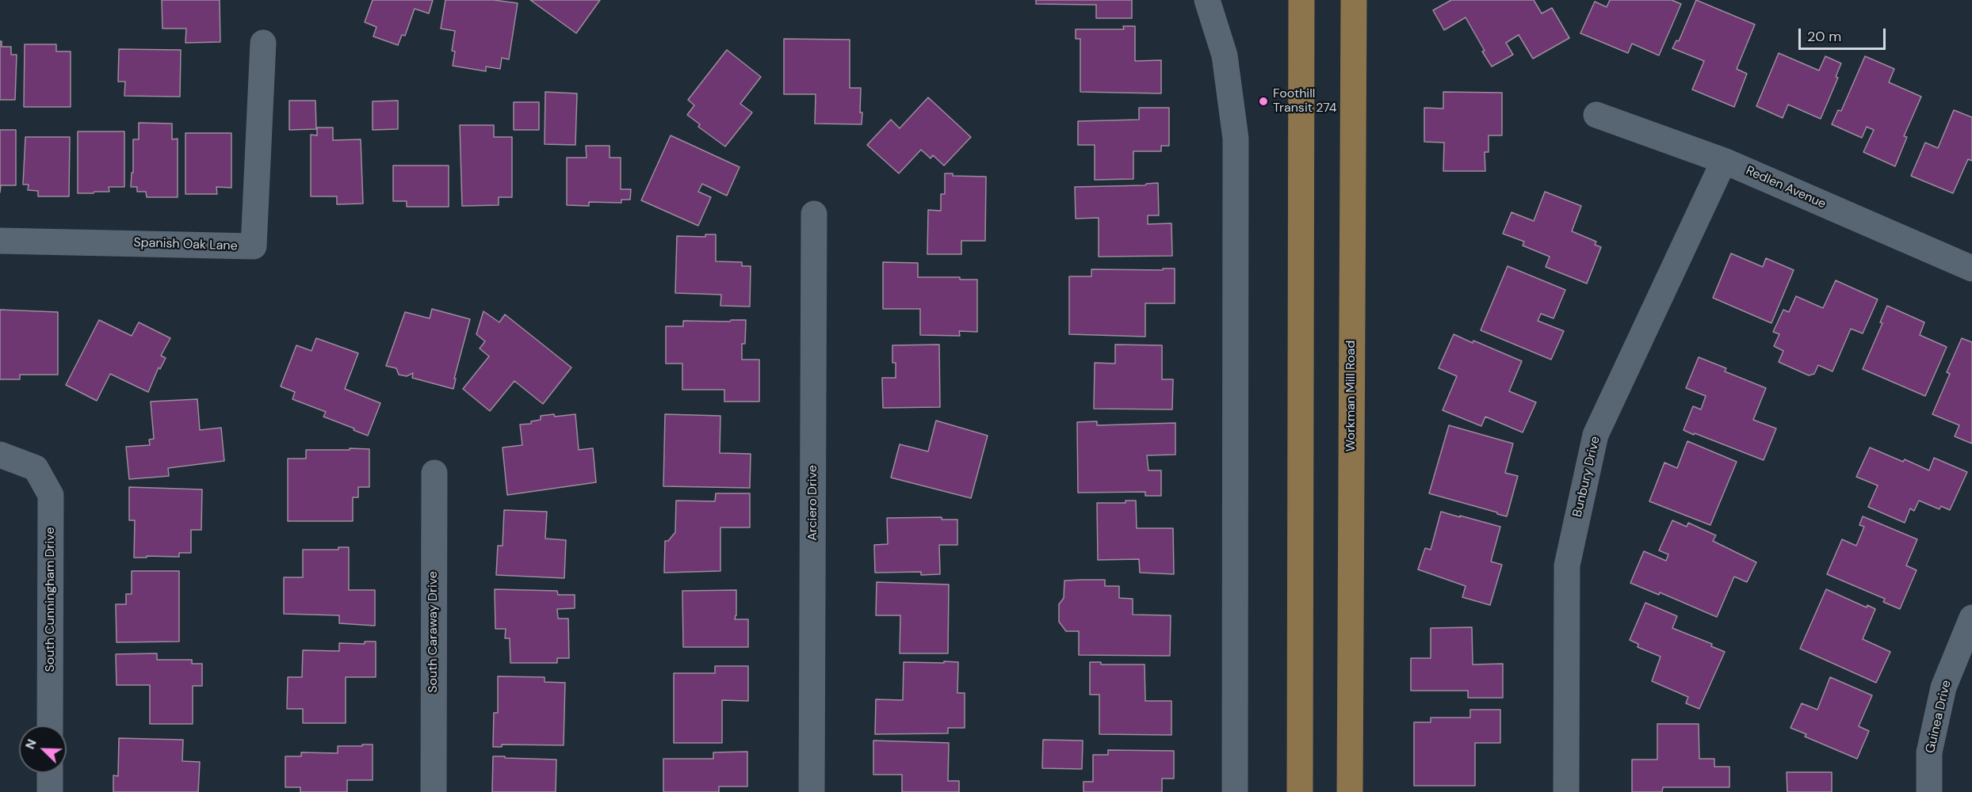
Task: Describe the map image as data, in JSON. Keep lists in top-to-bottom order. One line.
{"streets":{"main road":["Workman Mill Road"],"street":["Redlen Avenue","Spanish Oak Lane","Bunbury Drive","Arciero Drive","South Cunningham Drive","South Caraway Drive","Guinea Drive"]},"crossings":[["Redlen Avenue","Bunbury Drive"]],"places":["Foothill Transit 274"],"scale_bar":"20 m","north":"top left"}
